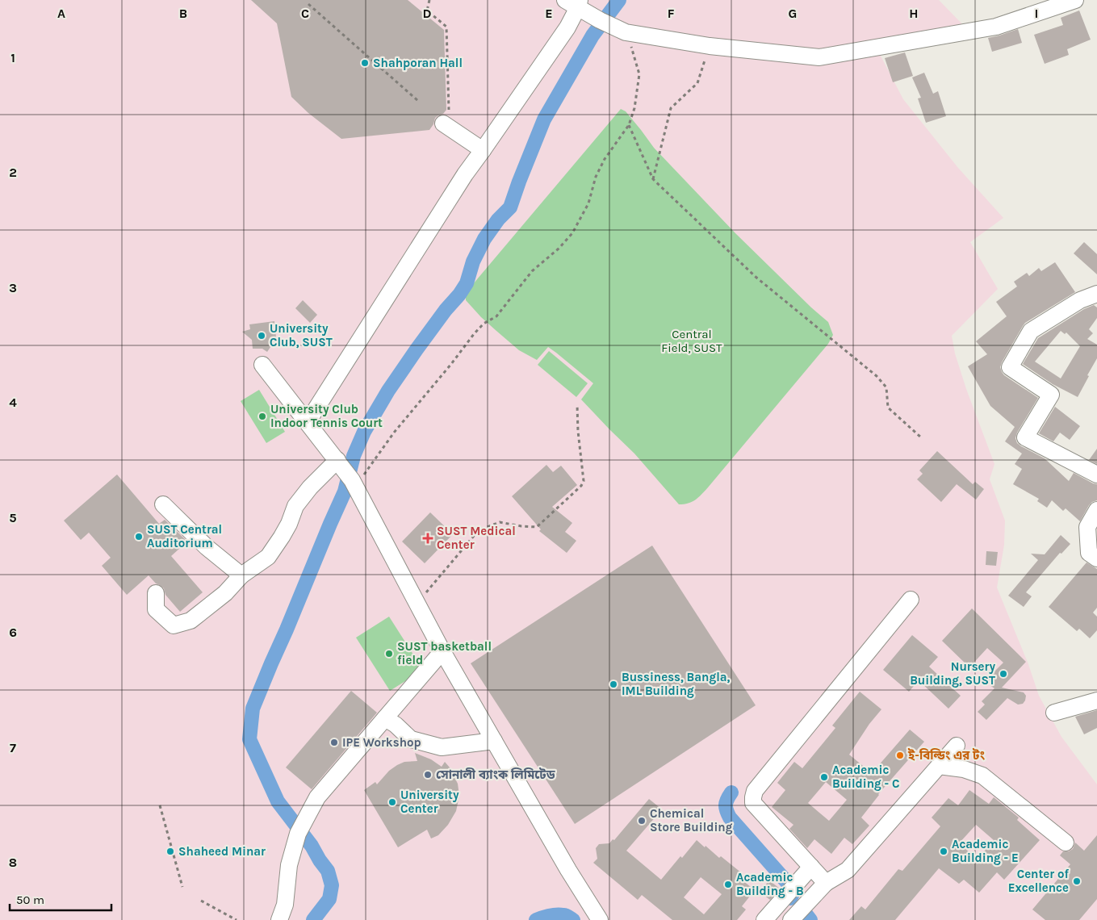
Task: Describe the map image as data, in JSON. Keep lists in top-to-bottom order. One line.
{"parks":["Central Field, SUST"],"places":{"other":["Shahporan Hall","University Club, SUST","University Club Indoor Tennis Court","SUST Central Auditorium","SUST basketball field","Nursery Building, SUST","Bussiness, Bangla, IML Building","IPE Workshop","ই-বিল্ডিং এর টং","সোনালী ব্যাংক লিমিটেড","Academic Building - C","University Center","Chemical Store Building","Shaheed Minar","Academic Building - E","Center of Excellence","Academic Building - B"],"health":["SUST Medical Center"]},"scale_bar":"50 m","grid":{"columns":["A","B","C","D","E","F","G","H","I"],"rows":["1","2","3","4","5","6","7","8"]}}
